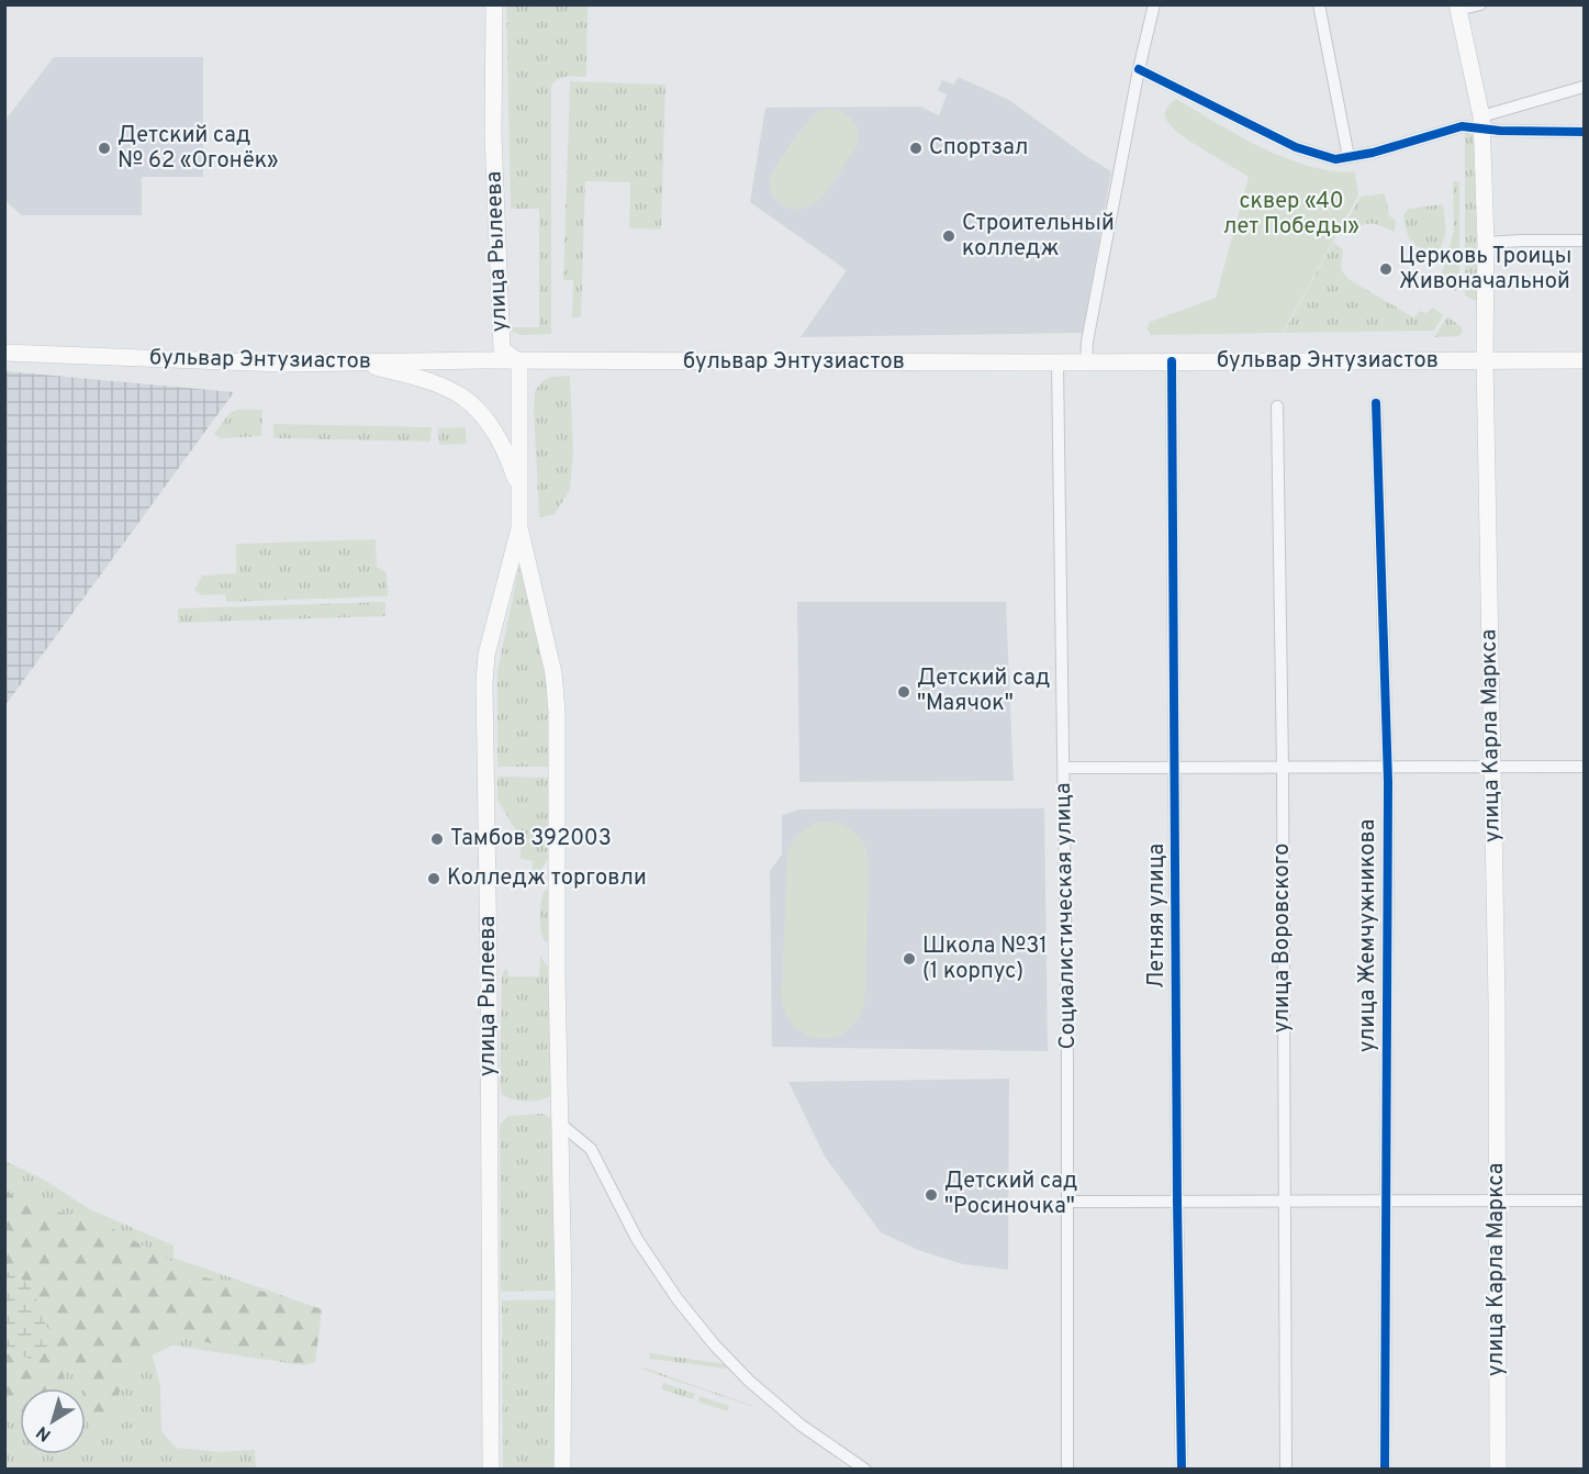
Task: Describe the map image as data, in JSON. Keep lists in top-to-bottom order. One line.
{"streets":{"main road":["улица Рылеева","бульвар Энтузиастов","улица Карла Маркса"],"street":["Социалистическая улица","Летняя улица","улица Жемчужникова","улица Воровского"]},"crossings":[["улица Рылеева","бульвар Энтузиастов"],["бульвар Энтузиастов","улица Карла Маркса"],["бульвар Энтузиастов","Социалистическая улица"],["бульвар Энтузиастов","Летняя улица"]],"parks":["cквер «40 лет Победы»"],"places":["Детский сад № 62 «Огонёк»","Спортзал","Строительный колледж","Церковь Троицы Живоначальной","Детский сад \"Маячок\"","Тамбов 392003","Колледж торговли","Школа №31 (1 корпус)","Детский сад \"Росиночка\""],"north":"bottom left"}
